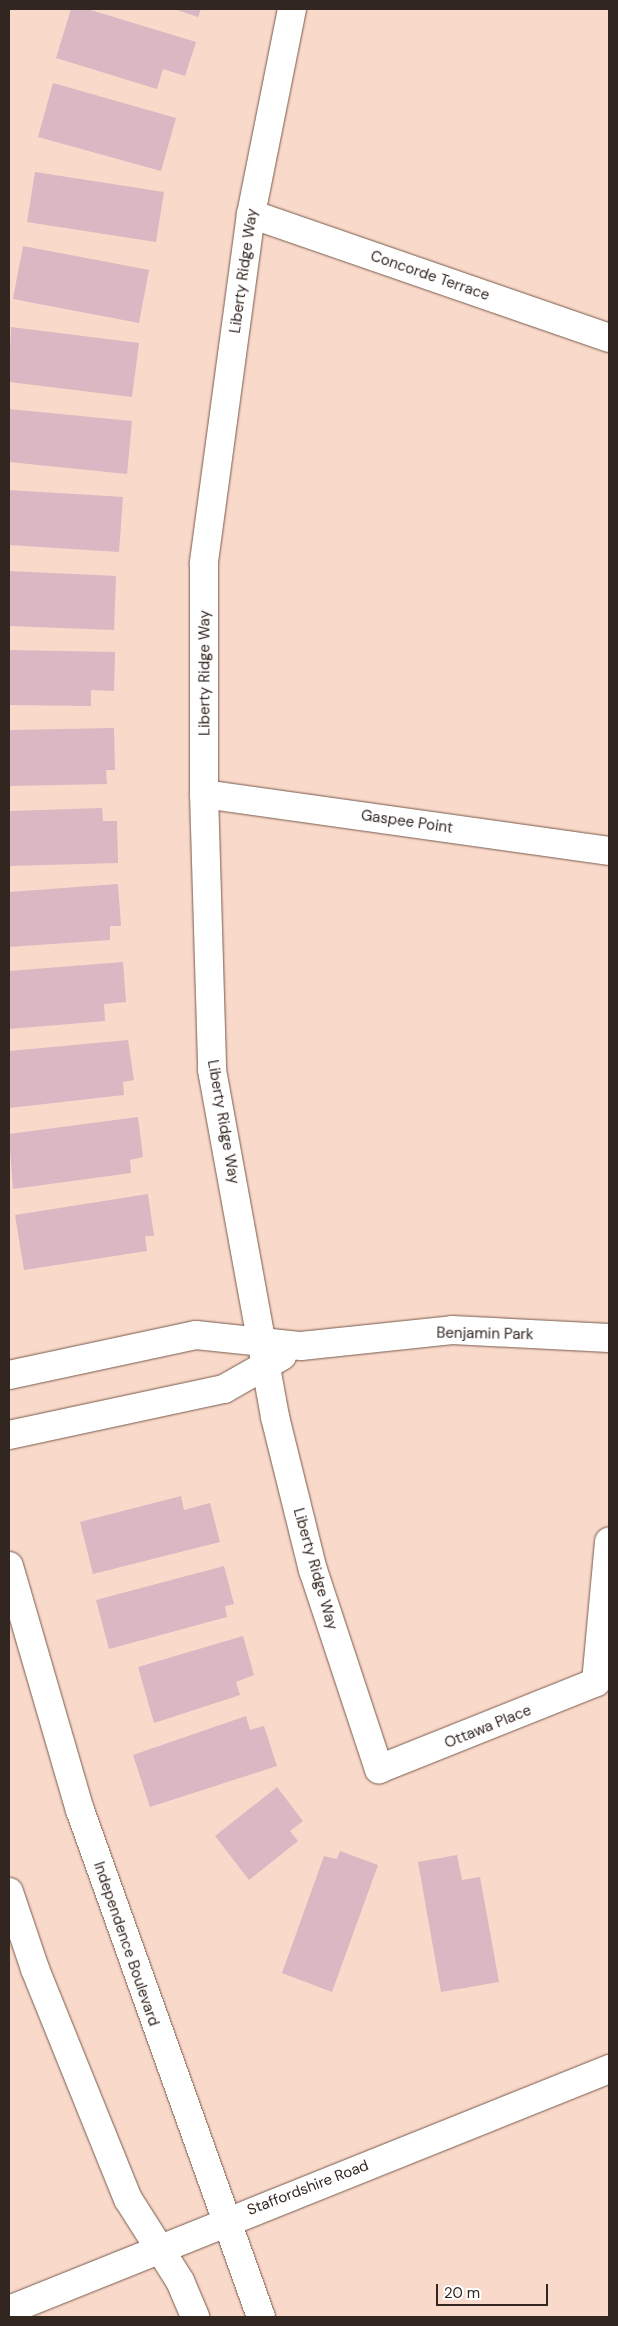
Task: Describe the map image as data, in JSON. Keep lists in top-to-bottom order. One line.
{"streets":{"street":["Liberty Ridge Way","Concorde Terrace","Gaspee Point","Benjamin Park","Ottawa Place","Independence Boulevard","Staffordshire Road"]},"crossings":[["Liberty Ridge Way","Concorde Terrace"],["Liberty Ridge Way","Gaspee Point"],["Liberty Ridge Way","Benjamin Park"],["Liberty Ridge Way","Ottawa Place"],["Independence Boulevard","Staffordshire Road"]],"scale_bar":"20 m"}
